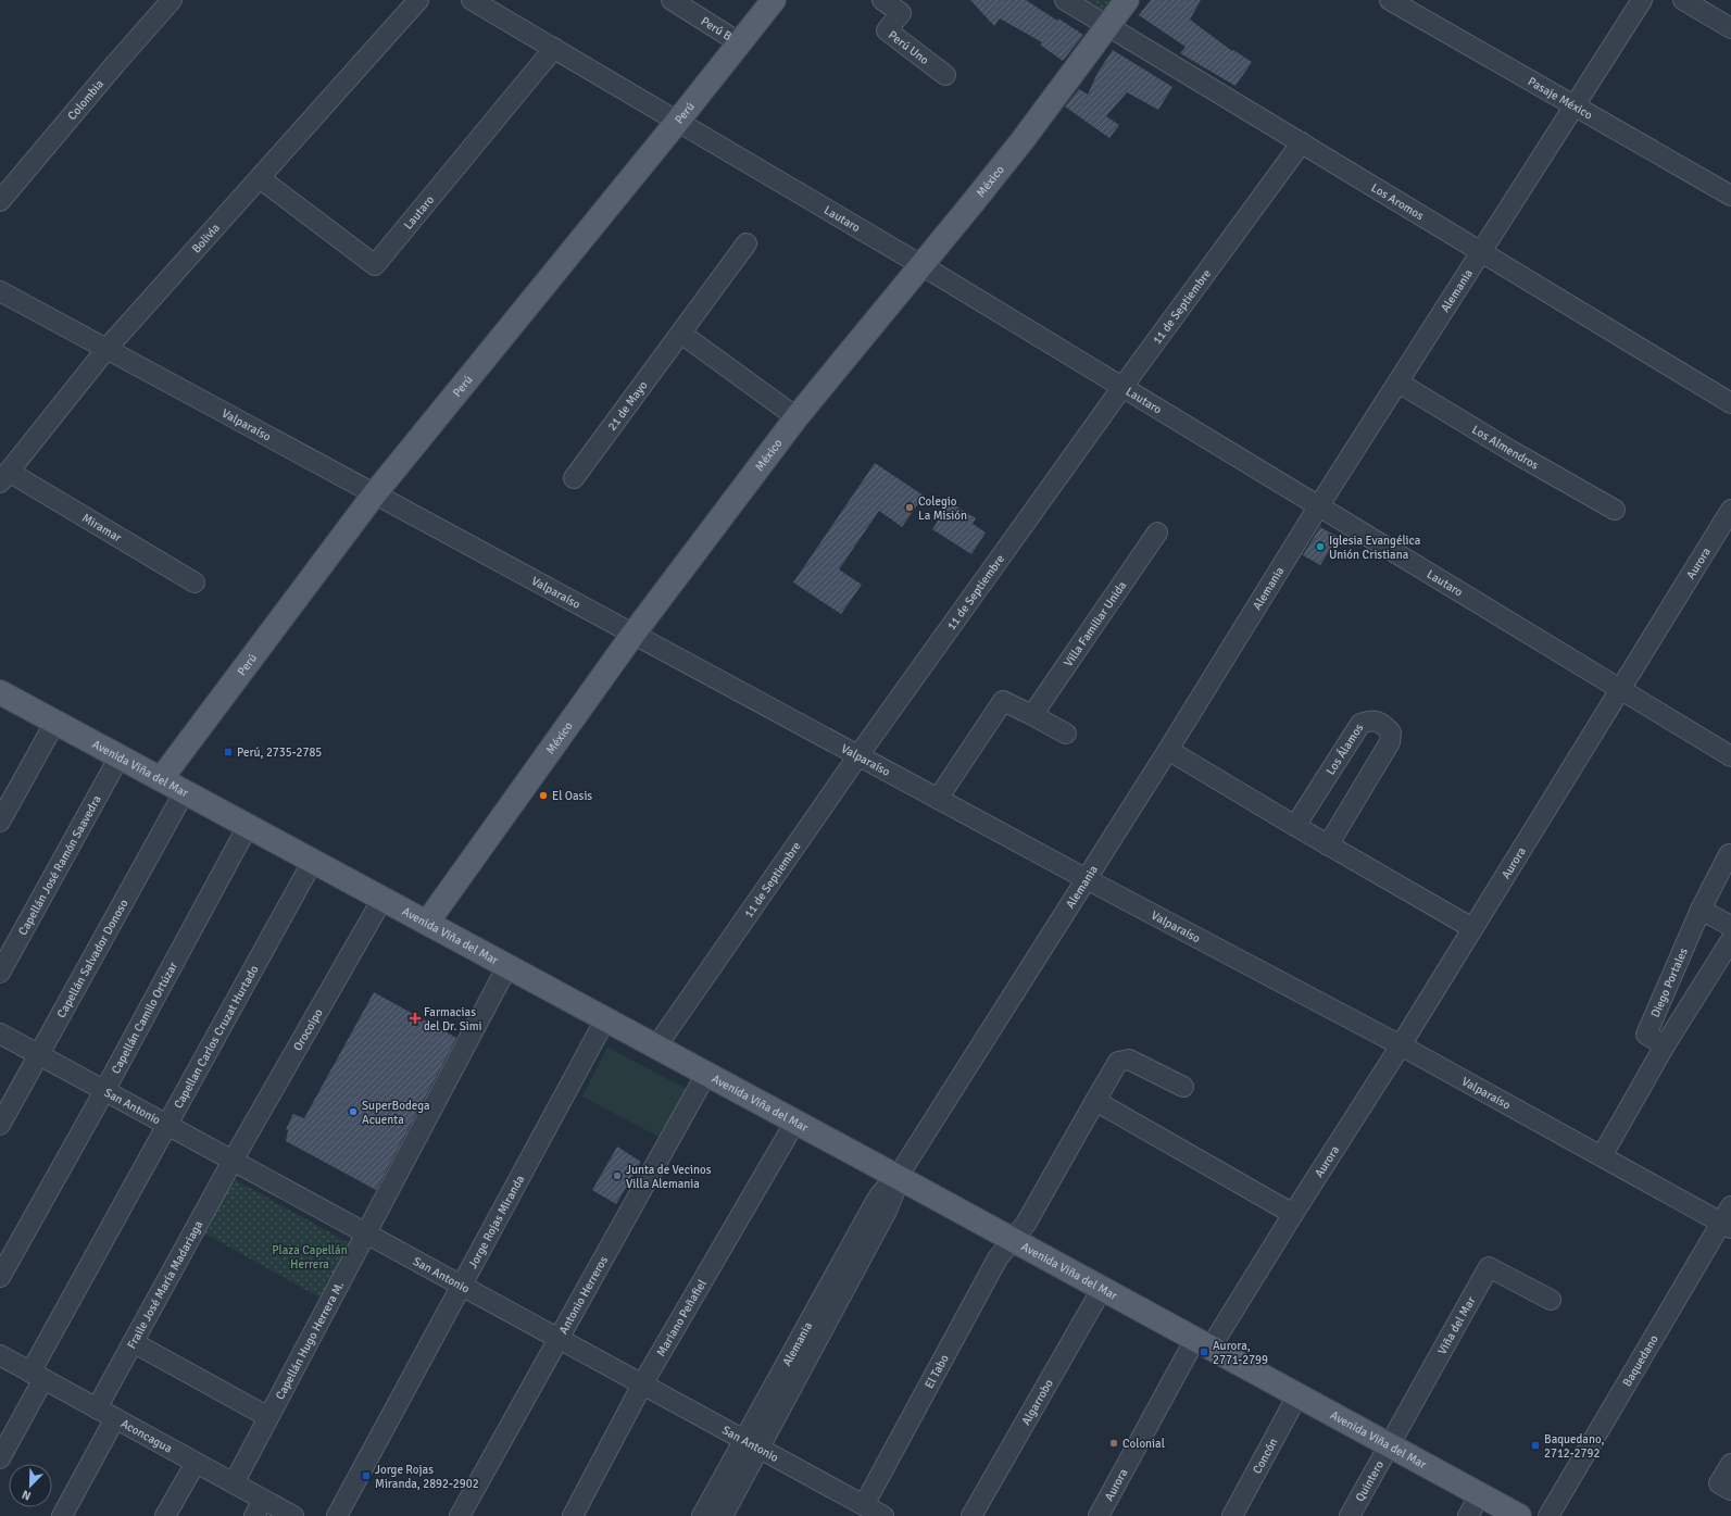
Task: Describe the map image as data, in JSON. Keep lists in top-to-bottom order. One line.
{"streets":{"main road":["Perú","México","Avenida Viña del Mar"],"street":["Perú B","Perú Uno","Pasaje México","Colombia","Los Aromos","Lautaro","Bolivia","Alemania","11 de Septiembre","21 de Mayo","Valparaíso","Los Almendros","Miramar","Aurora","Villa Familiar Unida","Los Álamos","Capellán José Ramón Saavedra","Capellán Salvador Donoso","Diego Portales","Capellán Camilo Ortúzar","Orocoipo","Capellan Carlos Cruzat Hurtado","San Antonio","Jorge Rojas Miranda","Fraile José María Madariaga","Antonio Herreros","Mariano Peñafiel","Viña del Mar","Capellán Hugo Herrera M.","Baquedano","El Tabo","Algarrobo","Aconcagua","Concón","Quintero"]},"crossings":[["Perú B","Perú"],["Pasaje México","Alemania"],["Perú","Lautaro"],["Perú","Valparaíso"],["Perú","Avenida Viña del Mar"],["México","Los Aromos"],["México","Lautaro"],["México","Valparaíso"],["México","Avenida Viña del Mar"],["Los Aromos","Alemania"],["Los Aromos","11 de Septiembre"],["Lautaro","Bolivia"],["Lautaro","Alemania"],["Lautaro","11 de Septiembre"],["Lautaro","Aurora"],["Bolivia","Valparaíso"],["Bolivia","Miramar"],["Alemania","Valparaíso"],["Alemania","Los Almendros"],["Alemania","Avenida Viña del Mar"],["Alemania","San Antonio"],["11 de Septiembre","Valparaíso"],["11 de Septiembre","Avenida Viña del Mar"],["Valparaíso","Aurora"],["Valparaíso","Diego Portales"],["Valparaíso","Baquedano"],["Aurora","Avenida Viña del Mar"],["Avenida Viña del Mar","Capellán José Ramón Saavedra"],["Avenida Viña del Mar","Capellán Salvador Donoso"],["Avenida Viña del Mar","Capellán Camilo Ortúzar"],["Avenida Viña del Mar","Orocoipo"],["Avenida Viña del Mar","Capellan Carlos Cruzat Hurtado"],["Avenida Viña del Mar","Jorge Rojas Miranda"],["Avenida Viña del Mar","Antonio Herreros"],["Avenida Viña del Mar","Mariano Peñafiel"],["Avenida Viña del Mar","Viña del Mar"],["Avenida Viña del Mar","Capellán Hugo Herrera M."],["Avenida Viña del Mar","El Tabo"],["Avenida Viña del Mar","Algarrobo"],["Avenida Viña del Mar","Concón"],["Avenida Viña del Mar","Quintero"],["Capellán Salvador Donoso","San Antonio"],["Capellán Camilo Ortúzar","San Antonio"],["Orocoipo","San Antonio"],["Orocoipo","Fraile José María Madariaga"],["Capellan Carlos Cruzat Hurtado","San Antonio"],["Capellan Carlos Cruzat Hurtado","Aconcagua"],["San Antonio","Jorge Rojas Miranda"],["San Antonio","Fraile José María Madariaga"],["San Antonio","Antonio Herreros"],["San Antonio","Mariano Peñafiel"],["San Antonio","Capellán Hugo Herrera M."],["San Antonio","El Tabo"],["Fraile José María Madariaga","Aconcagua"],["Viña del Mar","Quintero"],["Capellán Hugo Herrera M.","Aconcagua"]],"parks":["Plaza Capellán Herrera"],"places":{"other":["Colegio La Misión","Iglesia Evangélica Unión Cristiana","El Oasis","SuperBodega Acuenta","Junta de Vecinos Villa Alemania","Colonial"],"transit":["Perú, 2735-2785","Aurora, 2771-2799","Baquedano, 2712-2792","Jorge Rojas Miranda, 2892-2902"],"health":["Farmacias del Dr. Simi"]},"north":"bottom left"}
